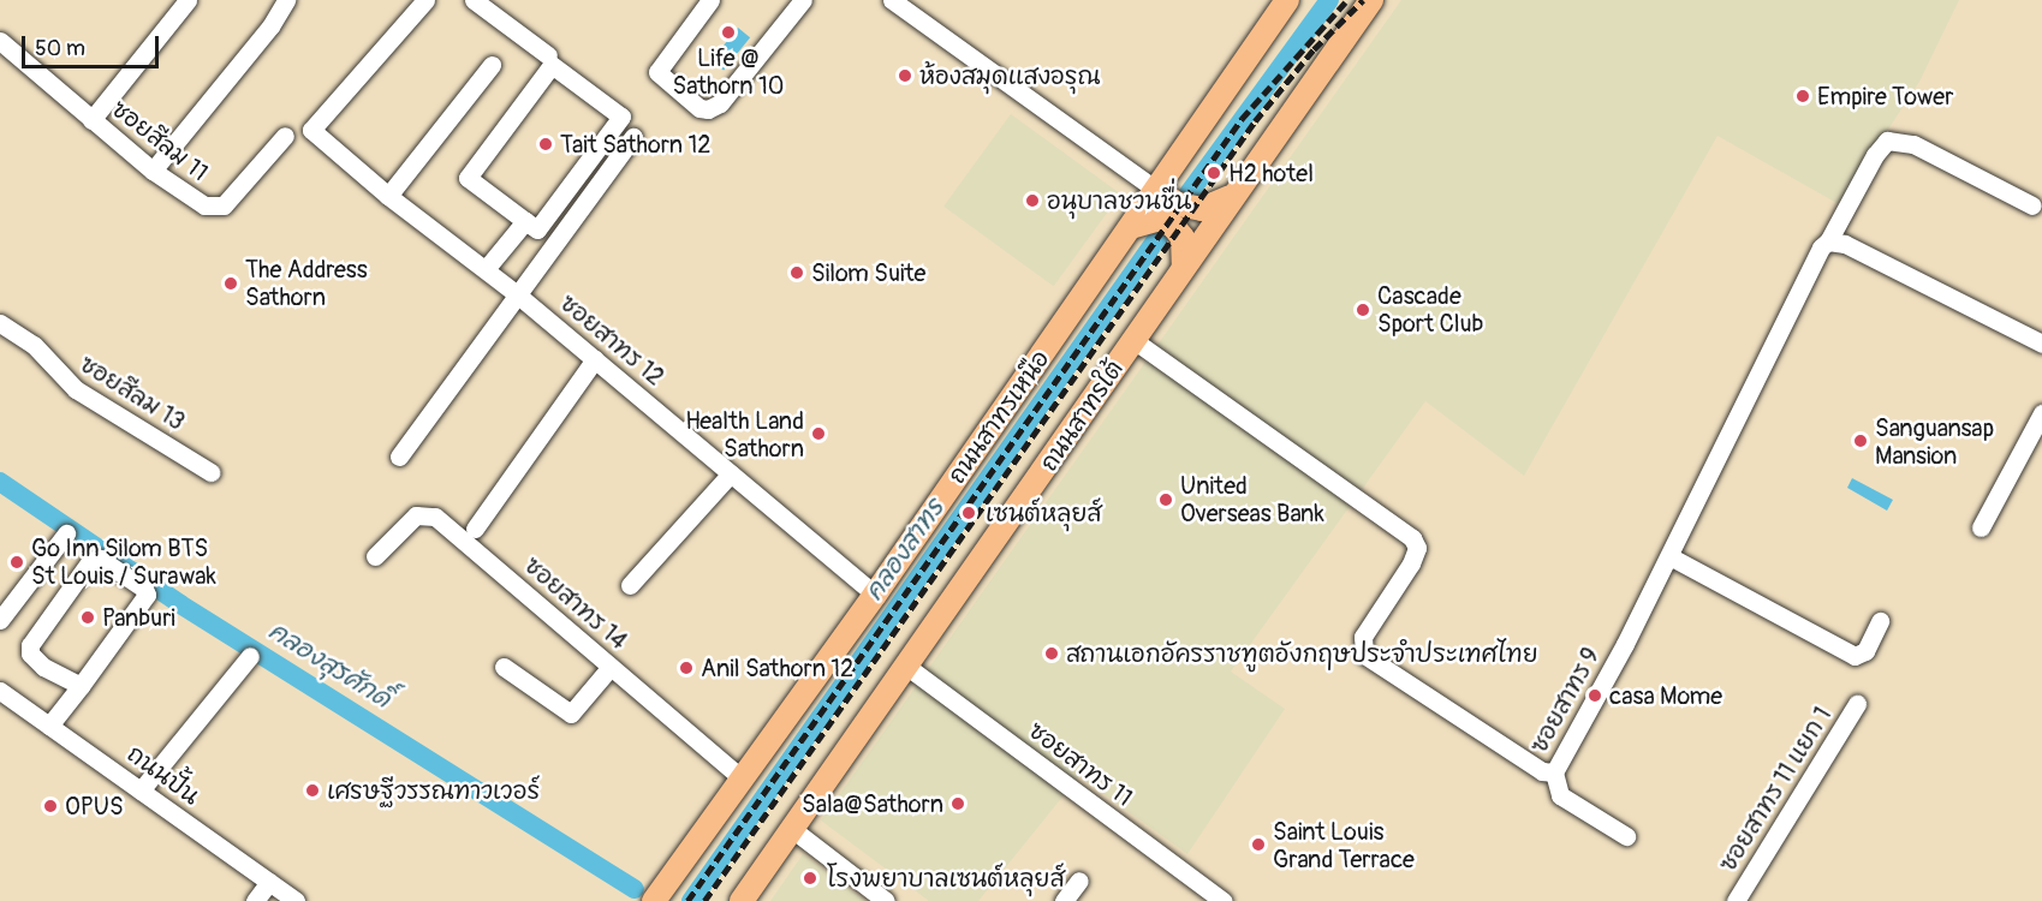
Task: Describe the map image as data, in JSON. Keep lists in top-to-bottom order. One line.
{"streets":{"main road":["ถนนสาทรใต้","ถนนสาทรเหนือ"],"street":["ซอยสีลม 11","ซอยสาทร 12","ซอยสีลม 13","ซอยสาทร 14","ซอยสาทร 9","ซอยสาทร 11","ถนนปั้น","ซอยสาทร 11 แยก 1"]},"crossings":[["ซอยสาทร 12","ถนนสาทรเหนือ"],["ถนนสาทรใต้","ซอยสาทร 9"],["ถนนสาทรใต้","ซอยสาทร 11"],["ถนนสาทรเหนือ","ซอยสาทร 14"]],"water":["คลองสาทร","คลองสุรศักดิ์"],"places":["Life @ Sathorn 10","ห้องสมุดแสงอรุณ","Empire Tower","Tait Sathorn 12","H2 hotel","อนุบาลชวนชื่น","Silom Suite","The Address Sathorn","Cascade Sport Club","Health Land Sathorn","Sanguansap Mansion","United Overseas Bank","เซนต์หลุยส์","Go Inn Silom BTS St Louis / Surawak","Panburi","สถานเอกอัครราชทูตอังกฤษประจำประเทศไทย","Anil Sathorn 12","casa Mome","เศรษฐีวรรณทาวเวอร์","Sala@Sathorn","OPUS","Saint Louis Grand Terrace","โรงพยาบาลเซนต์หลุยส์"],"scale_bar":"50 m"}
